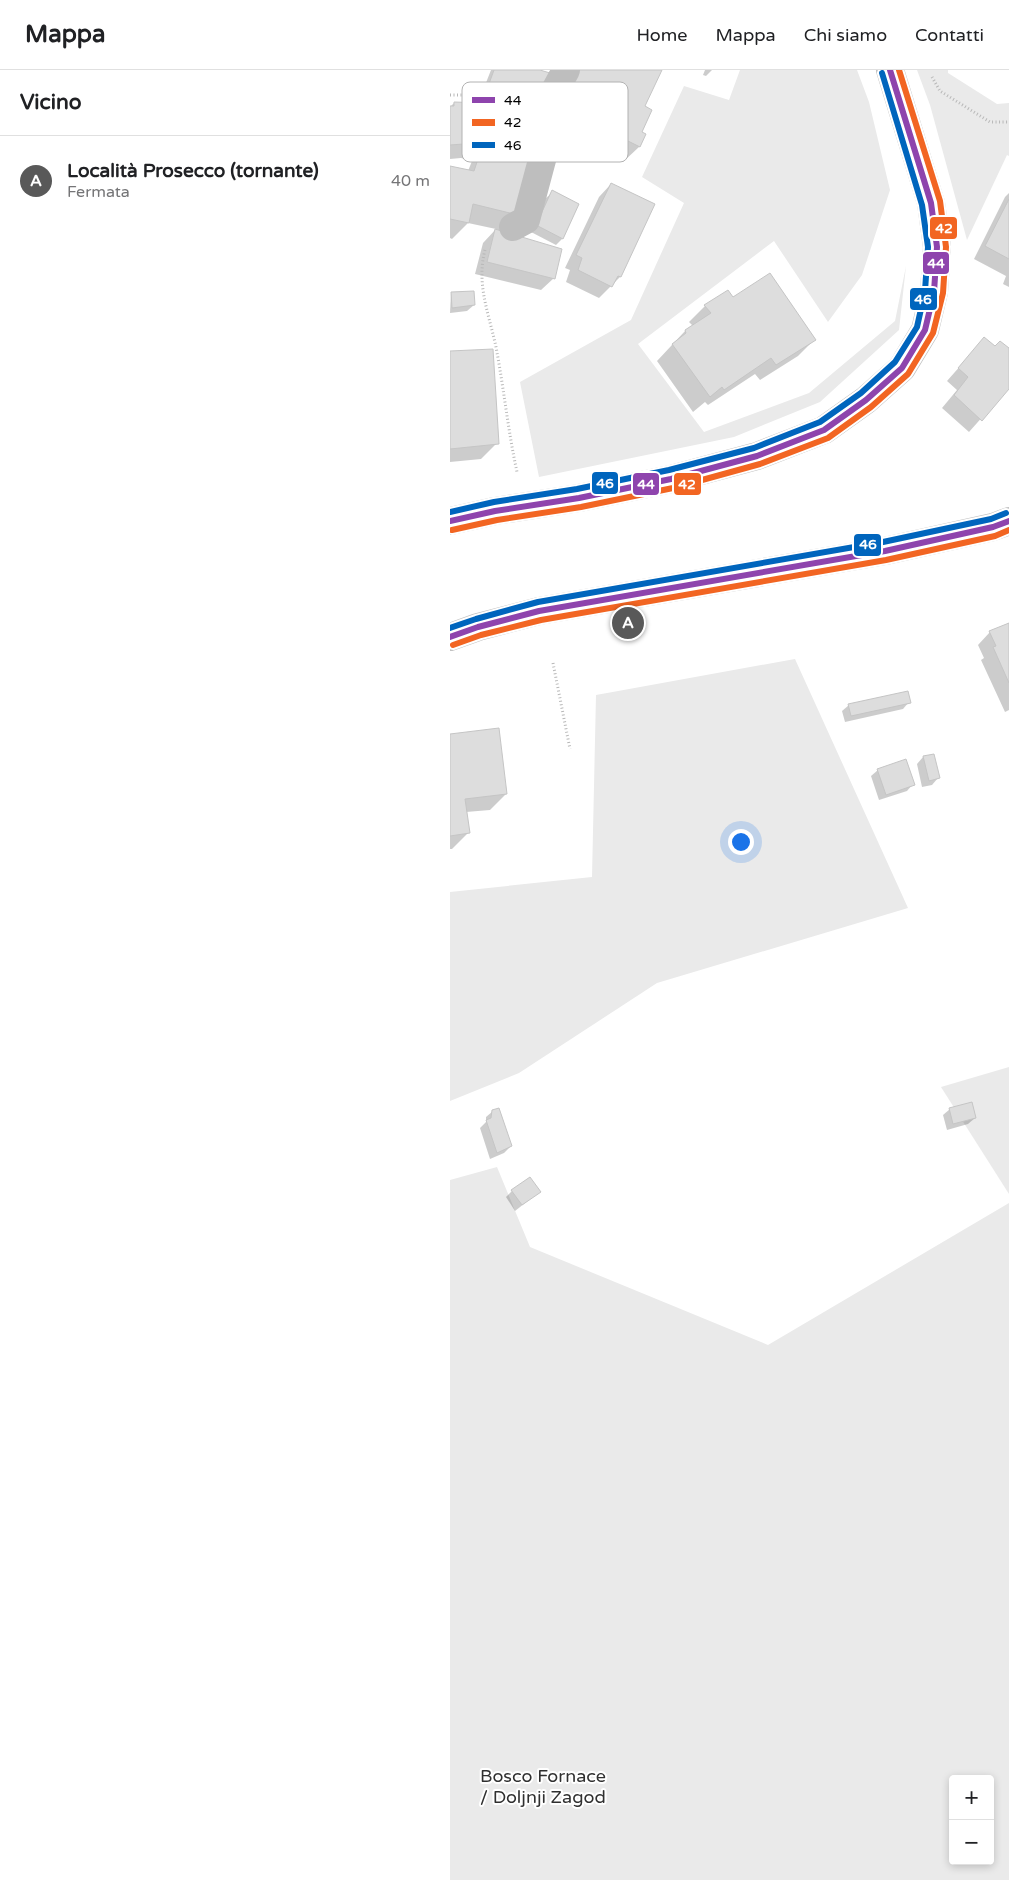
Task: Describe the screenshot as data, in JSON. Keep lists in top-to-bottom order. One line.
{"parks":["Bosco Fornace / Doljnji Zagod"],"lines":["transit line 44","transit line 42","transit line 46"],"legend":["44","42","46"],"page":{"header":"Mappa","nav":["Home","Mappa","Chi siamo","Contatti"],"heading":"Vicino","list":[{"mark":"A","name":"Località Prosecco (tornante)","note":"Fermata","value":"40 m"}],"pins":"A","map_buttons":["+","−"]}}
